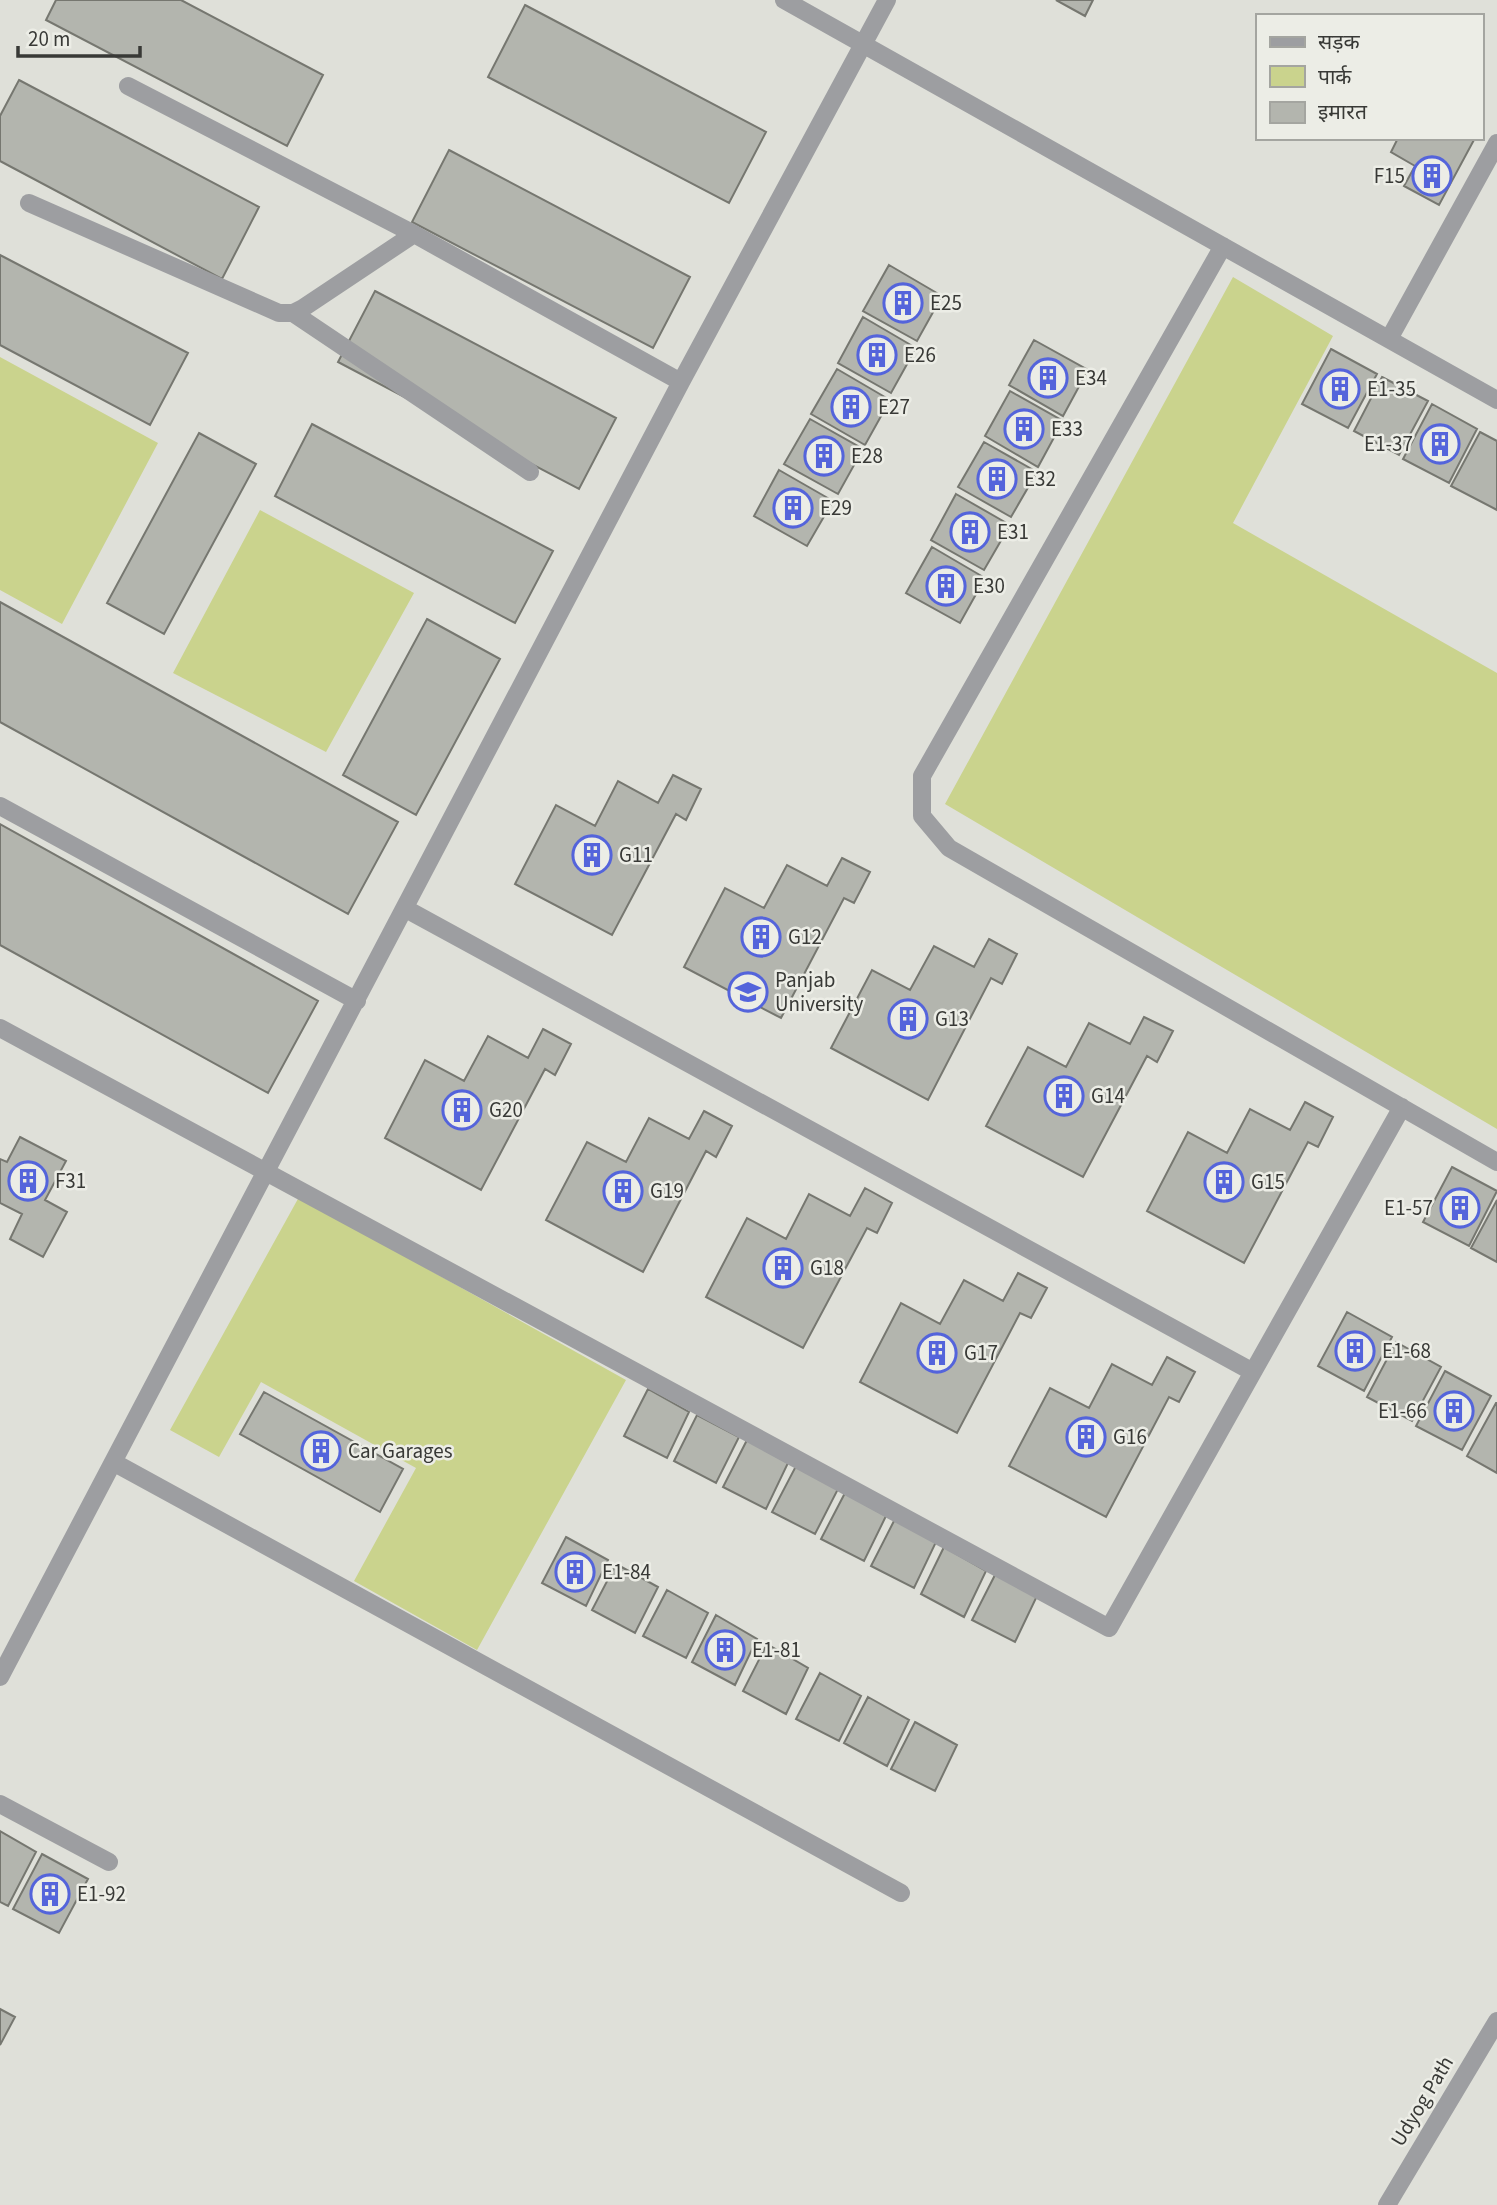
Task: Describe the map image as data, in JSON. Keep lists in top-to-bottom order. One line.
{"streets":{"street":["Udyog Path"]},"places":{"building":["F15","E25","E26","E34","E1-35","E27","E33","E1-37","E28","E32","E29","E31","E30","G11","G12","G13","G14","G20","F31","G15","G19","E1-57","G18","E1-68","G17","E1-66","G16","Car Garages","E1-84","E1-81","E1-92"],"school or university":["Panjab University"]},"legend":["सड़क","पार्क","इमारत"],"scale_bar":"20 m"}
